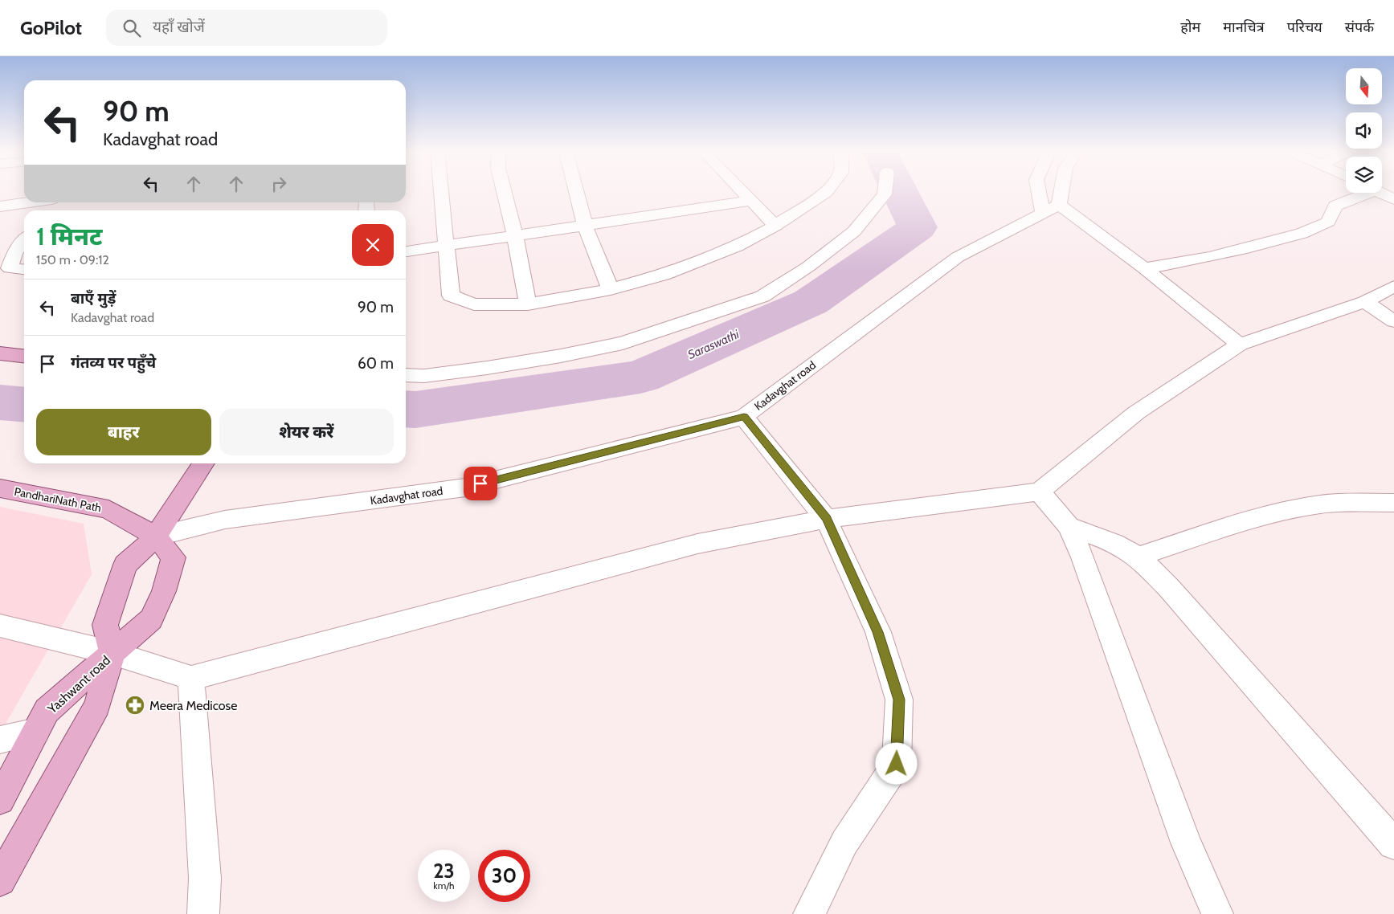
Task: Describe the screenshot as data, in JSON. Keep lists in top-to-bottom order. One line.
{"streets":{"main road":["PandhariNath Path","Yashwant road"],"street":["Kadavghat road"]},"crossings":[["Kadavghat road","PandhariNath Path"],["PandhariNath Path","Yashwant road"]],"water":["Saraswathi"],"places":{"pharmacy":["Meera Medicose"]},"north":"bottom","page":{"header":"GoPilot","search":"यहाँ खोजें","nav":["होम","मानचित्र","परिचय","संपर्क"],"turn":["90 m","Kadavghat road"],"heading":["1 मिनट","150 m · 09:12"],"list":[{"name":"बाएँ मुड़ें","note":"Kadavghat road","value":"90 m"},{"name":"गंतव्य पर पहुँचे","value":"60 m"}],"buttons":["बाहर","शेयर करें"],"speed":"23 km/h","limit":"30"}}
